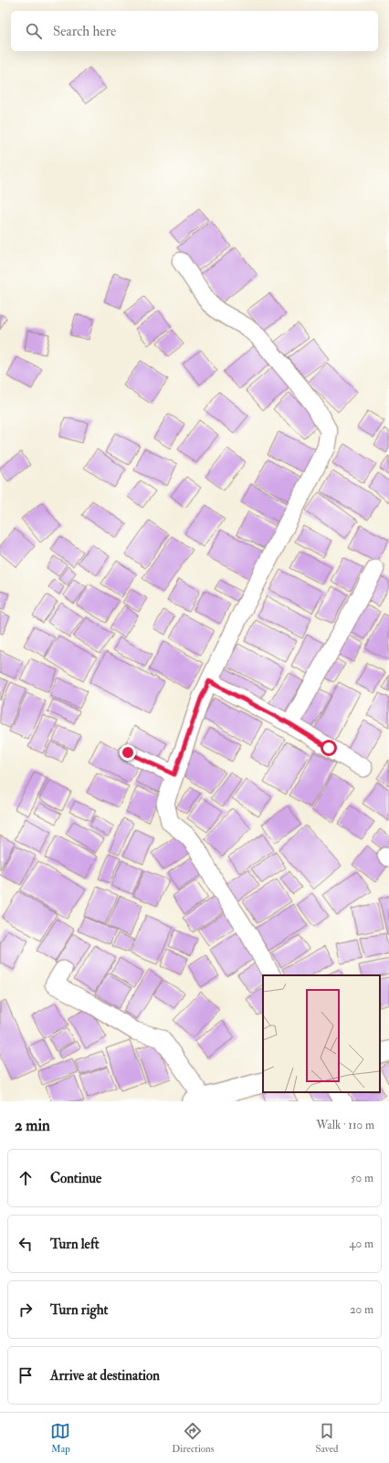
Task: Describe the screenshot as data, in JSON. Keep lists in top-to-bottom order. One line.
{"page":{"search":"Search here","heading":["2 min","Walk · 110 m"],"list":[["Continue","50 m"],["Turn left","40 m"],["Turn right","20 m"],"Arrive at destination"],"nav":["Map","Directions","Saved"]}}
